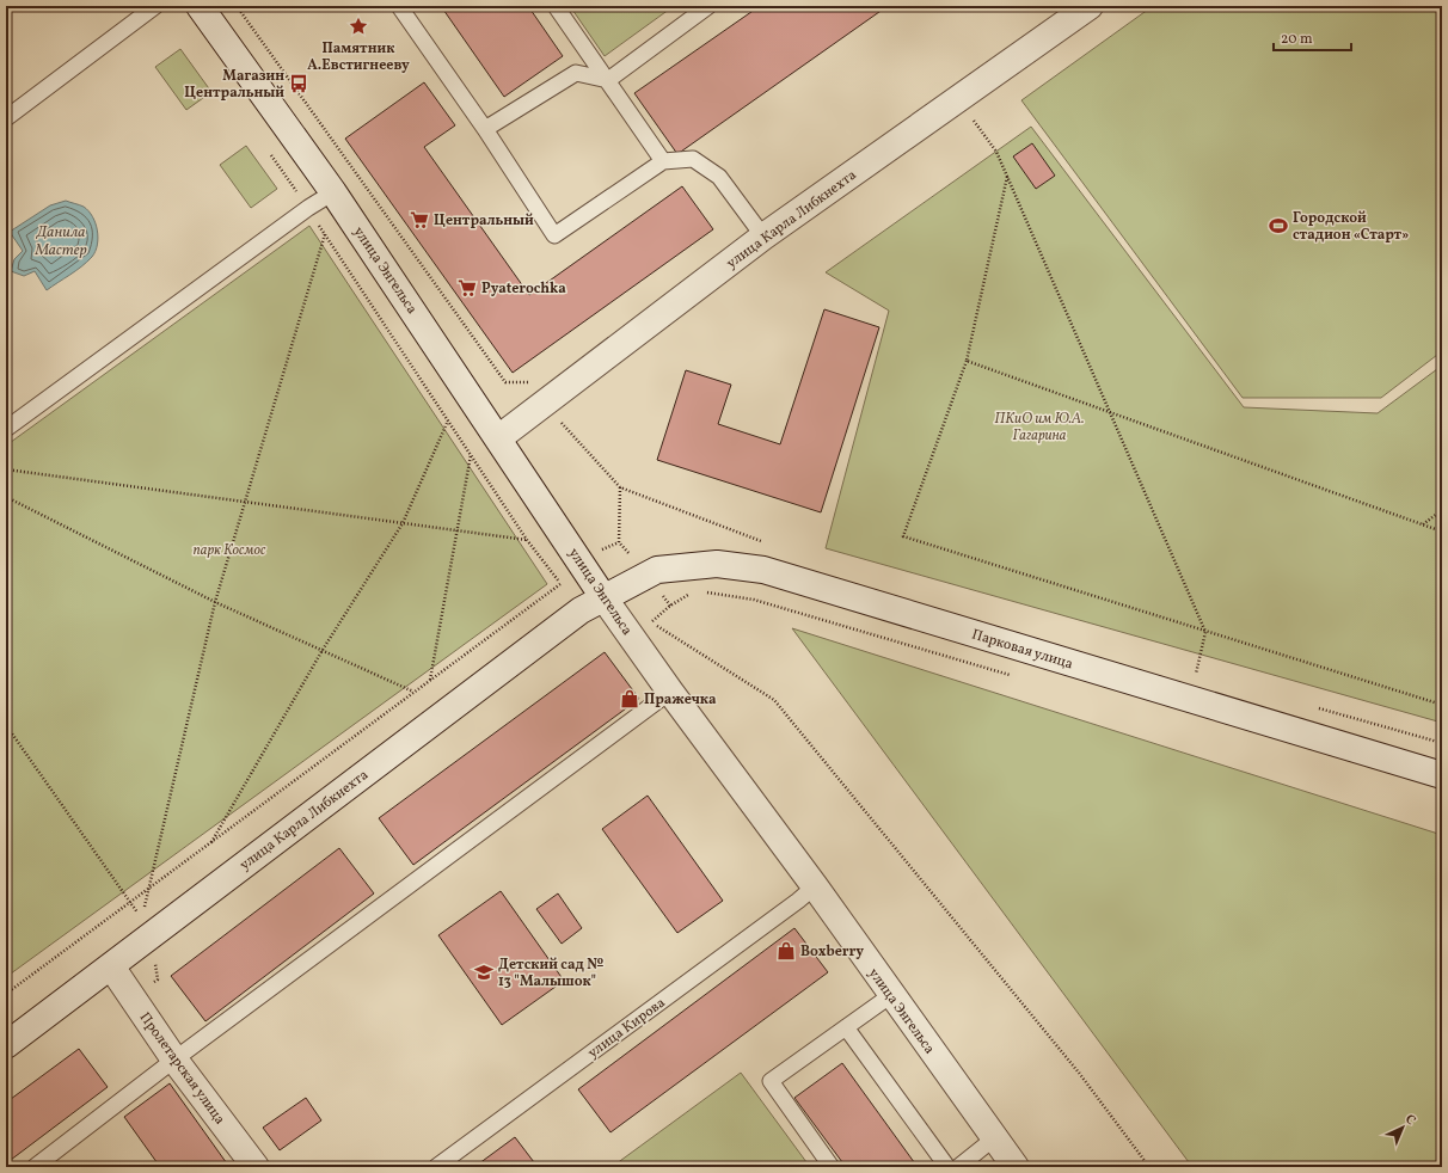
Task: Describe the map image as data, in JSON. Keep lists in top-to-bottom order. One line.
{"streets":{"street":["улица Карла Либкнехта","улица Энгельса","Парковая улица","Пролетарская улица"],"lane":["улица Кирова"]},"crossings":[["улица Карла Либкнехта","улица Энгельса"],["улица Карла Либкнехта","Парковая улица"],["улица Карла Либкнехта","Пролетарская улица"],["улица Энгельса","Парковая улица"],["улица Энгельса","улица Кирова"]],"water":["Данила Мастер"],"parks":["ПКиО им Ю.А. Гагарина","парк Космос"],"places":{"place":["Памятник А.Евстигнееву"],"bus stop":["Магазин Центральный"],"supermarket":["Центральный","Pyaterochka"],"sports":["Городской стадион «Старт»"],"shop":["Пражечка","Boxberry"],"school or university":["Детский сад № 13 \"Малышок\""]},"scale_bar":"20 m","north":"top right"}
